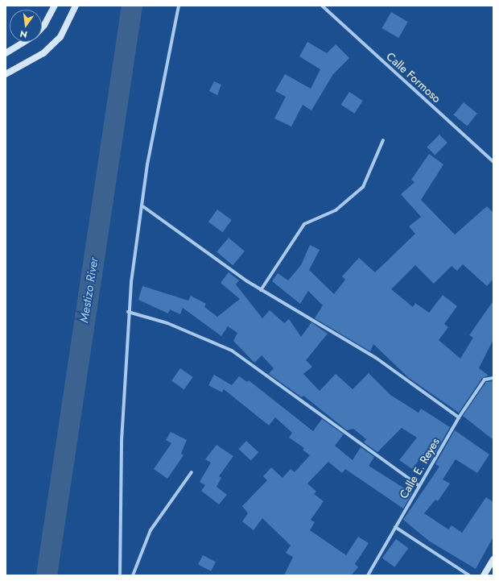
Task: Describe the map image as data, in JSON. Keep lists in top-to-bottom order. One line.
{"streets":{"street":["Calle Formoso","Calle E. Reyes"]},"water":["Mestizo River"],"north":"bottom"}
